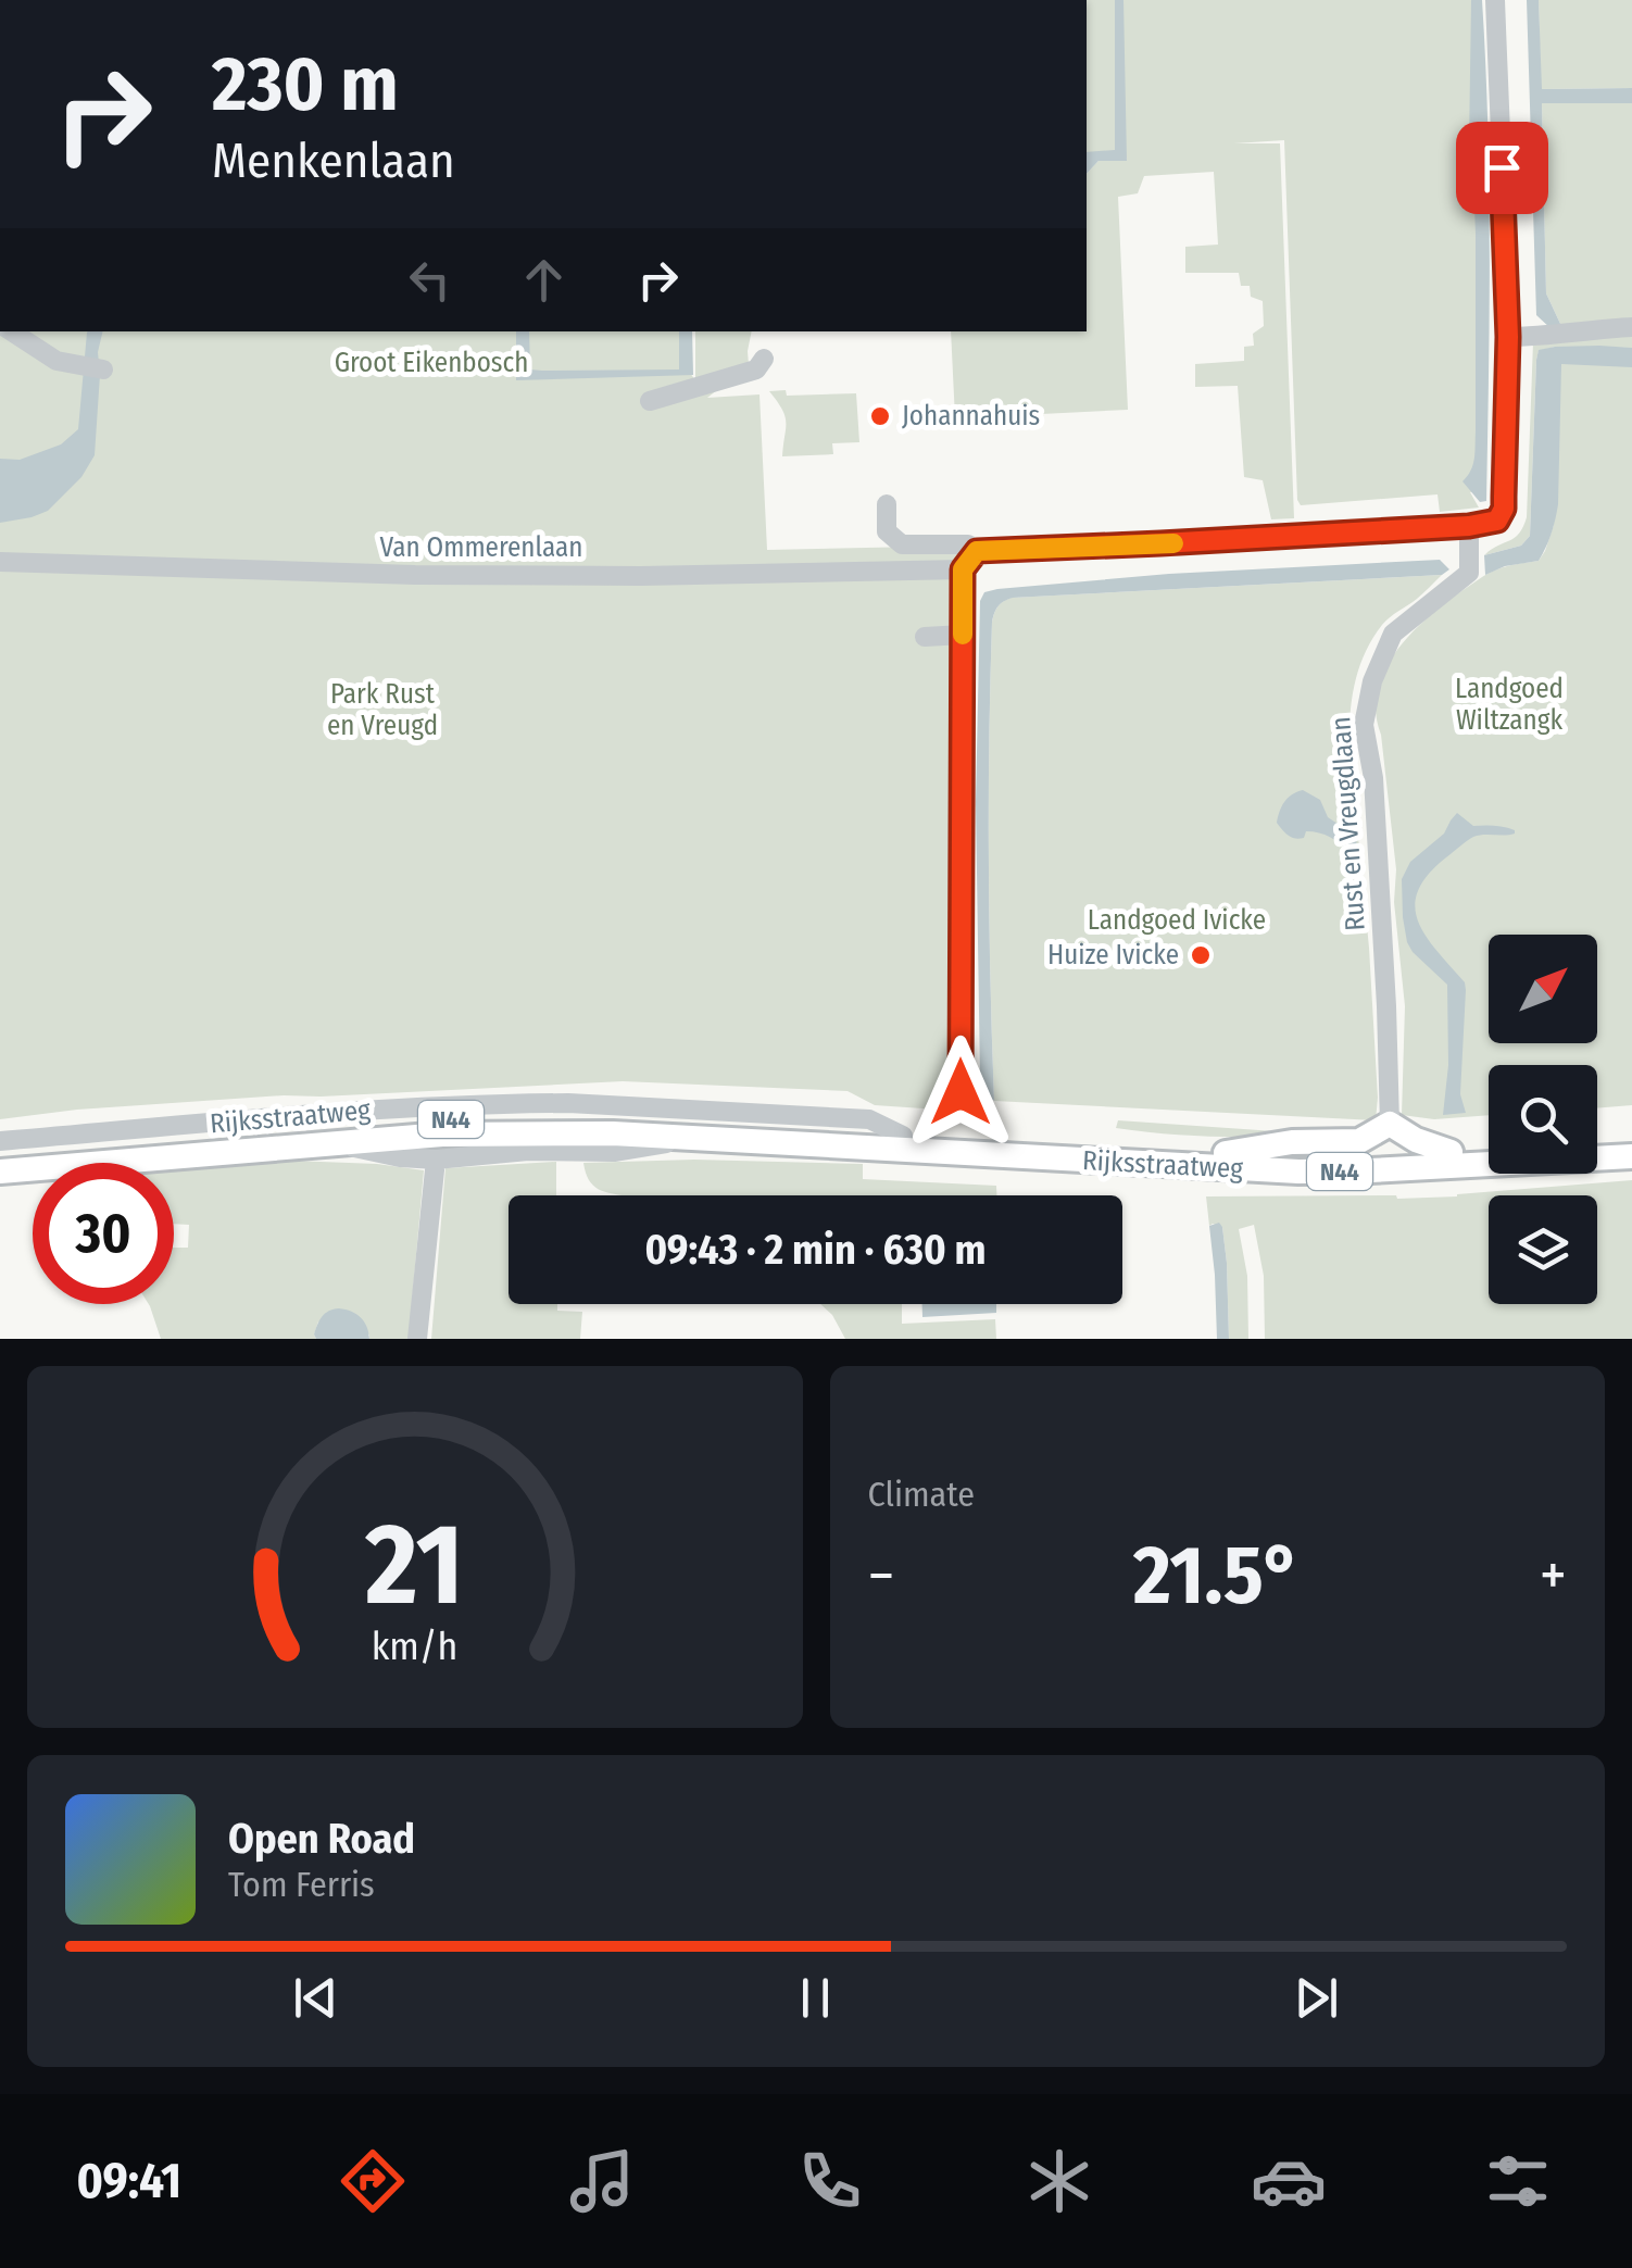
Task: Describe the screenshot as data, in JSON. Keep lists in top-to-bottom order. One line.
{"streets":{"main road":["Rijksstraatweg","N44"],"street":["Van Ommerenlaan","Rust en Vreugdlaan"]},"crossings":[["Rust en Vreugdlaan","N44"],["Rijksstraatweg","N44"]],"parks":["Groot Eikenbosch","Landgoed Wiltzangk","Park Rust en Vreugd","Landgoed Ivicke"],"places":["Johannahuis","Huize Ivicke"],"north":"top right","page":{"turn":["230 m","Menkenlaan"],"limit":"30","trip":"09:43 · 2 min · 630 m","tile":"Climate","heat":["−","21.5°","+"],"song":["Open Road","Tom Ferris"],"tabs":"09:41","gauge":["21","km/h"]}}
